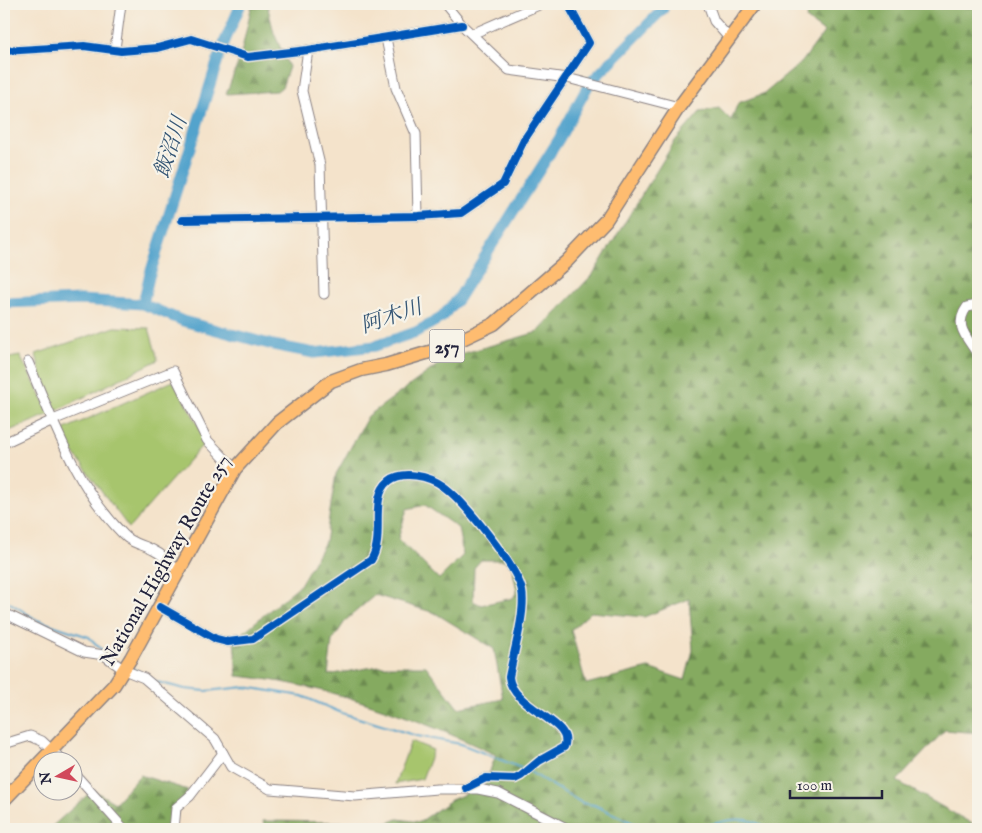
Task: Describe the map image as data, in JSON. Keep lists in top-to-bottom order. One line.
{"streets":{"highway":["257","National Highway Route 257"]},"water":["飯沼川","阿木川"],"scale_bar":"100 m","north":"left"}
